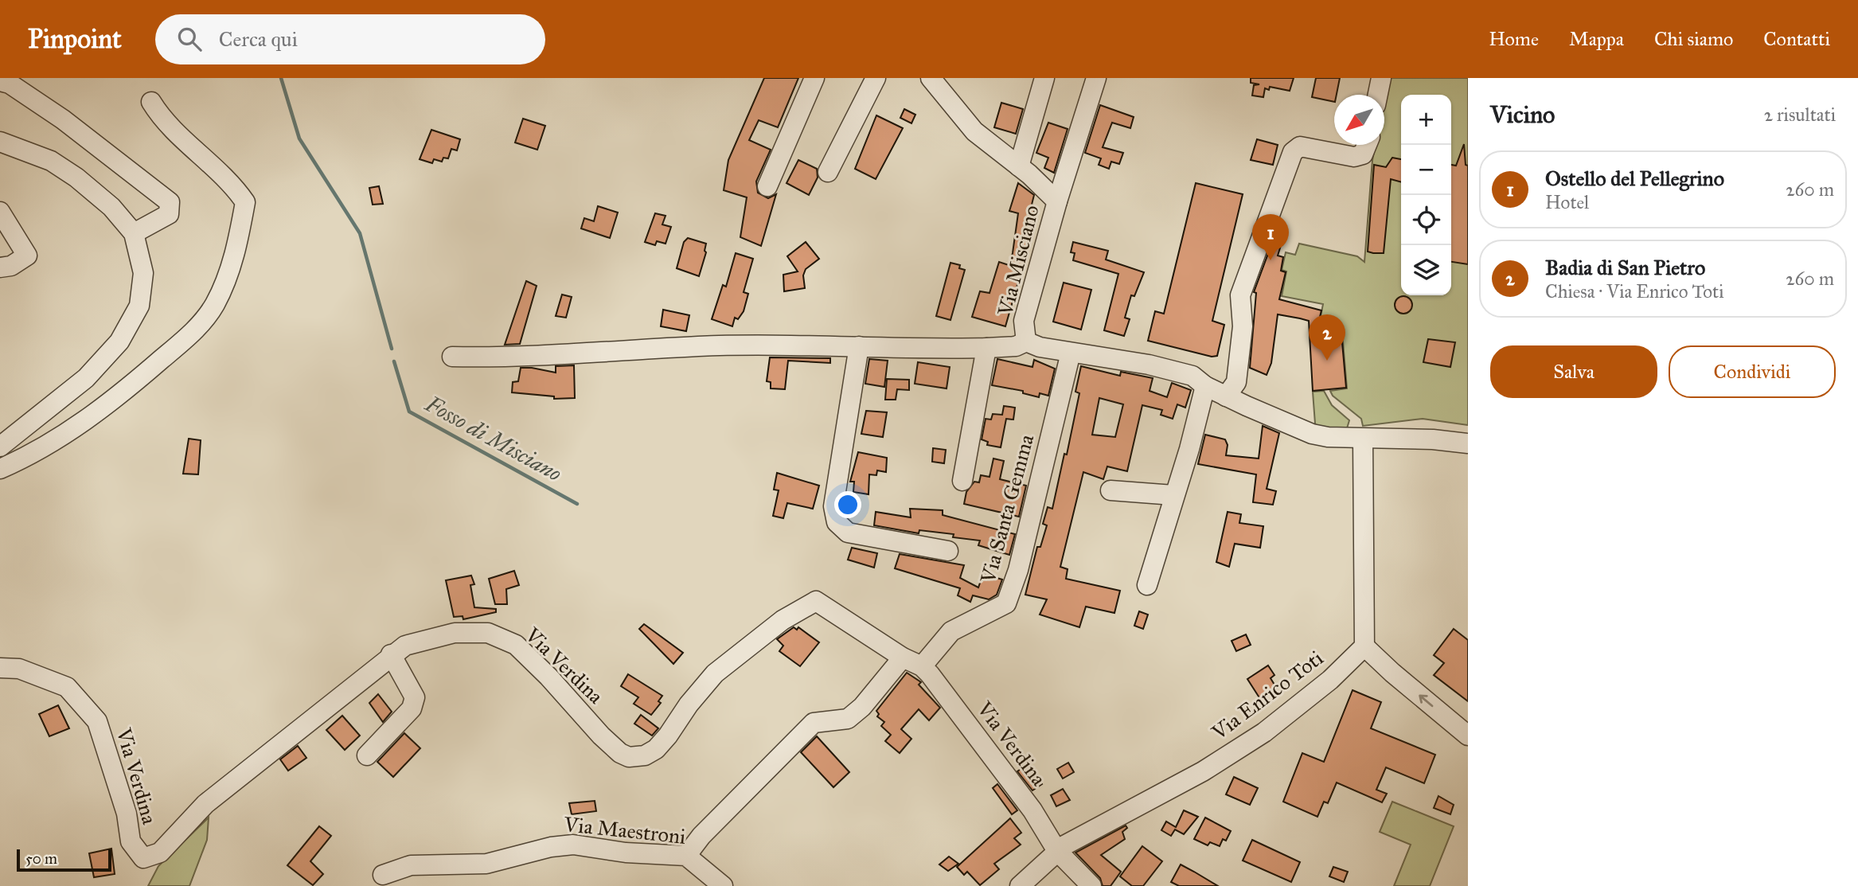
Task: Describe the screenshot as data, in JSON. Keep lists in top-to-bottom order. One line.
{"streets":{"street":["Via Misciano","Via Santa Gemma","Via Verdina","Via Enrico Toti","Via Maestroni"]},"crossings":[["Via Santa Gemma","Via Verdina"],["Via Verdina","Via Enrico Toti"]],"water":["Fosso di Misciano"],"scale_bar":"50 m","north":"bottom left","page":{"header":"Pinpoint","search":"Cerca qui","nav":["Home","Mappa","Chi siamo","Contatti"],"heading":["Vicino","2 risultati"],"map_buttons":["+","−"],"list":[{"mark":"1","name":"Ostello del Pellegrino","note":"Hotel","value":"260 m"},{"mark":"2","name":"Badia di San Pietro","note":"Chiesa · Via Enrico Toti","value":"260 m"}],"pins":["1","2"],"buttons":["Salva","Condividi"],"scale":"50 m"}}
